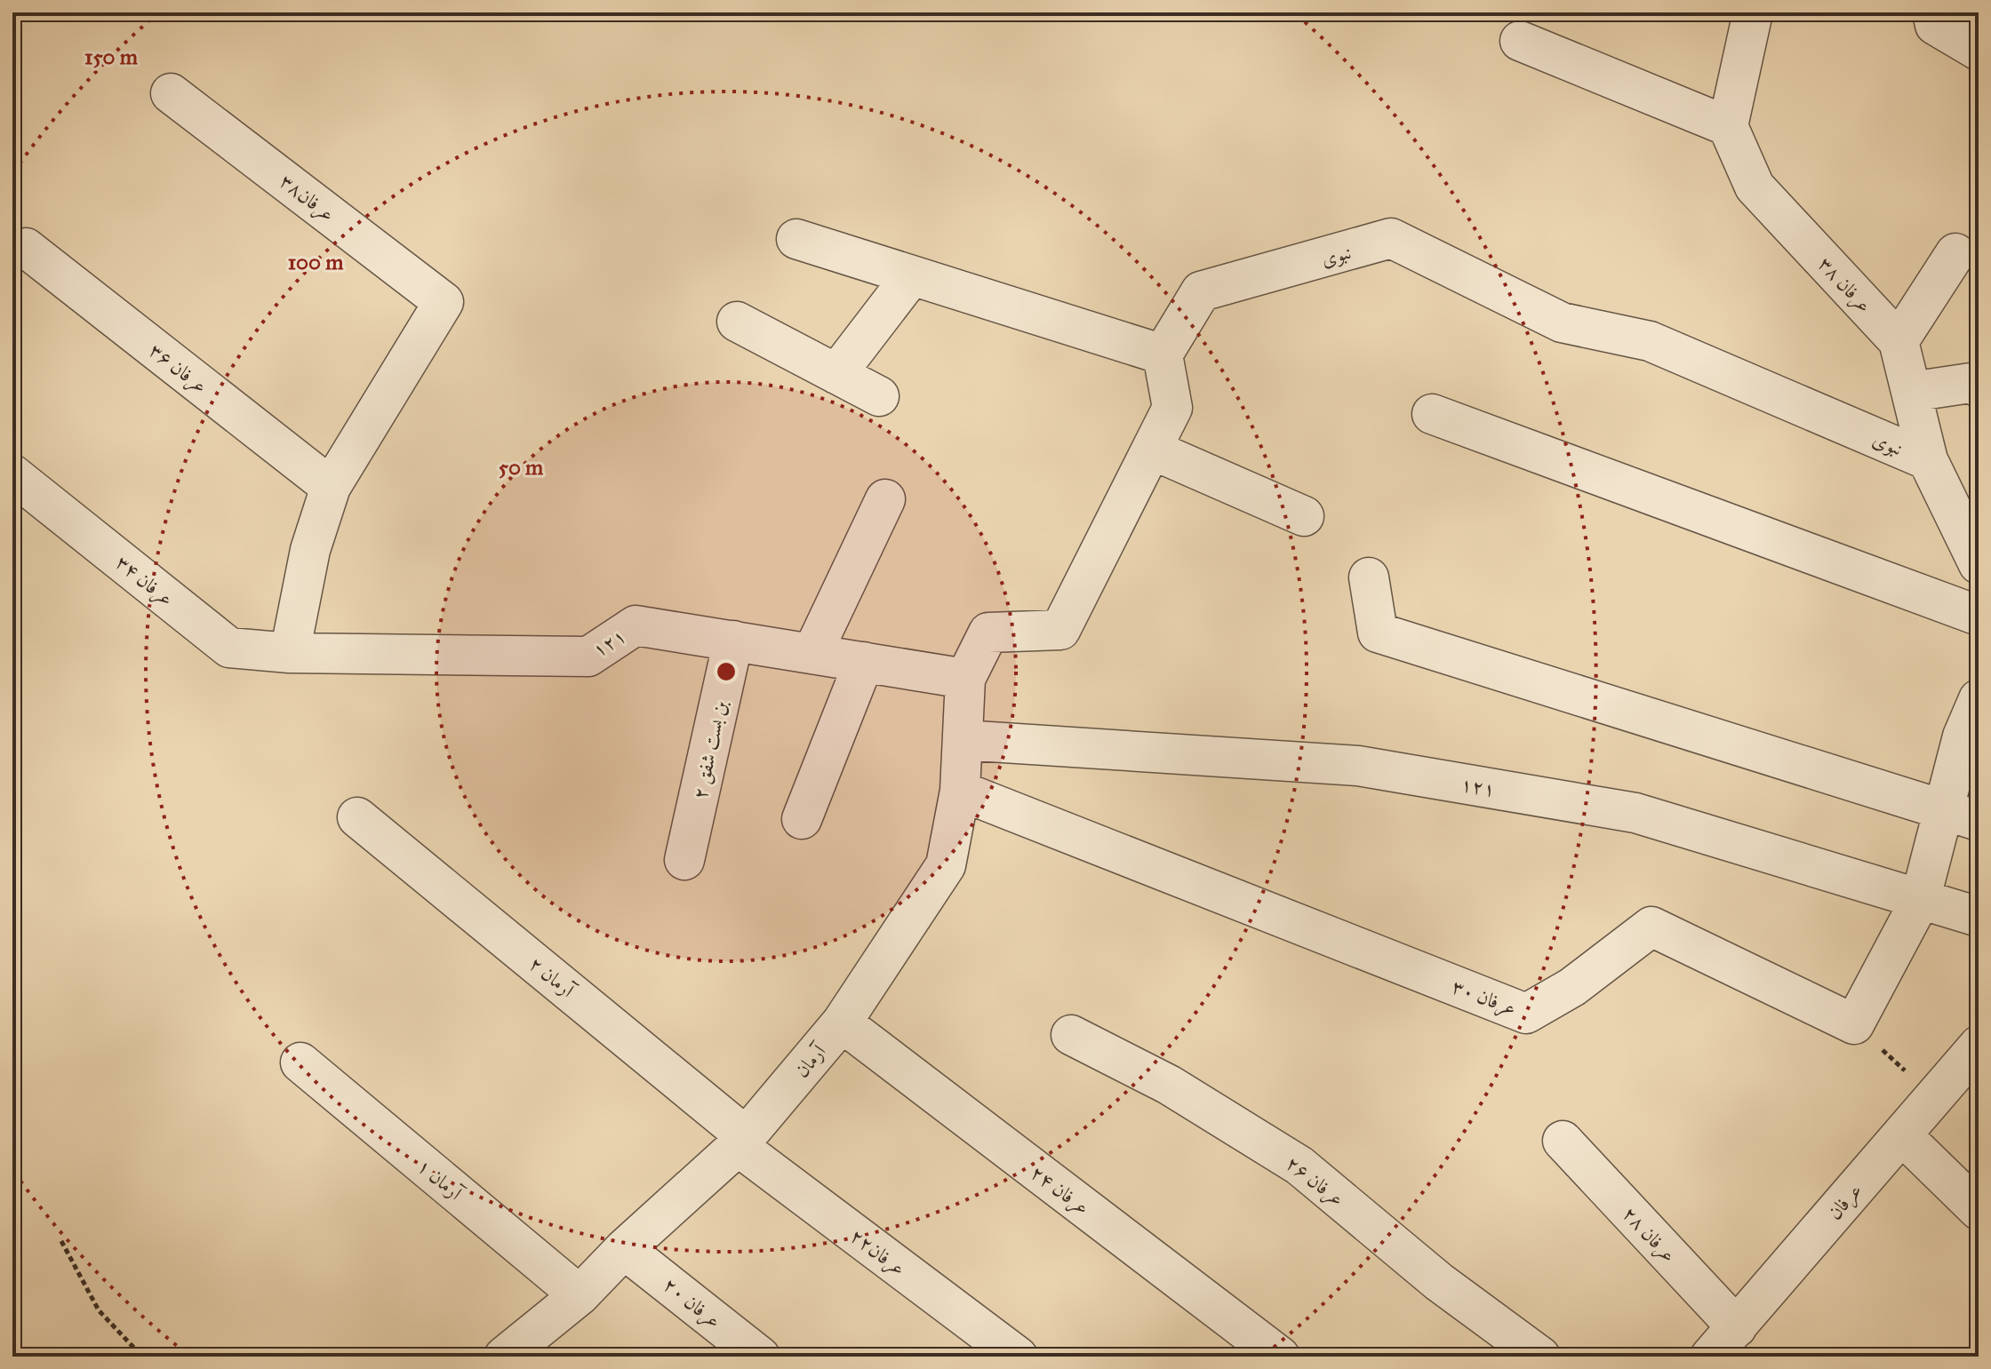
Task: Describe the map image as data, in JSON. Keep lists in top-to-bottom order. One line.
{"streets":{"street":["عرفان۳۸","نبوی","عرفان ۳۸","عرفان ۳۶","عرفان ۳۴","۱۲۱","بن بست شفق ۲","آرمان ۲","عرفان ۳۰","آرمان","آرمان ۱","عرفان ۲۶","عرفان ۲۴","عرفان","عرفان ۲۸","عرفان۲۲","عرفان ۲۰"]},"crossings":[["عرفان۳۸","عرفان ۳۶"],["نبوی","عرفان ۳۸"],["عرفان ۳۴","۱۲۱"],["۱۲۱","بن بست شفق ۲"],["۱۲۱","آرمان"],["آرمان ۲","آرمان"],["آرمان ۲","عرفان۲۲"],["عرفان ۳۰","آرمان"],["آرمان","آرمان ۱"],["آرمان","عرفان ۲۴"],["آرمان","عرفان۲۲"],["آرمان","عرفان ۲۰"],["عرفان","عرفان ۲۸"]],"rings":["150 m","100 m","50 m"]}
